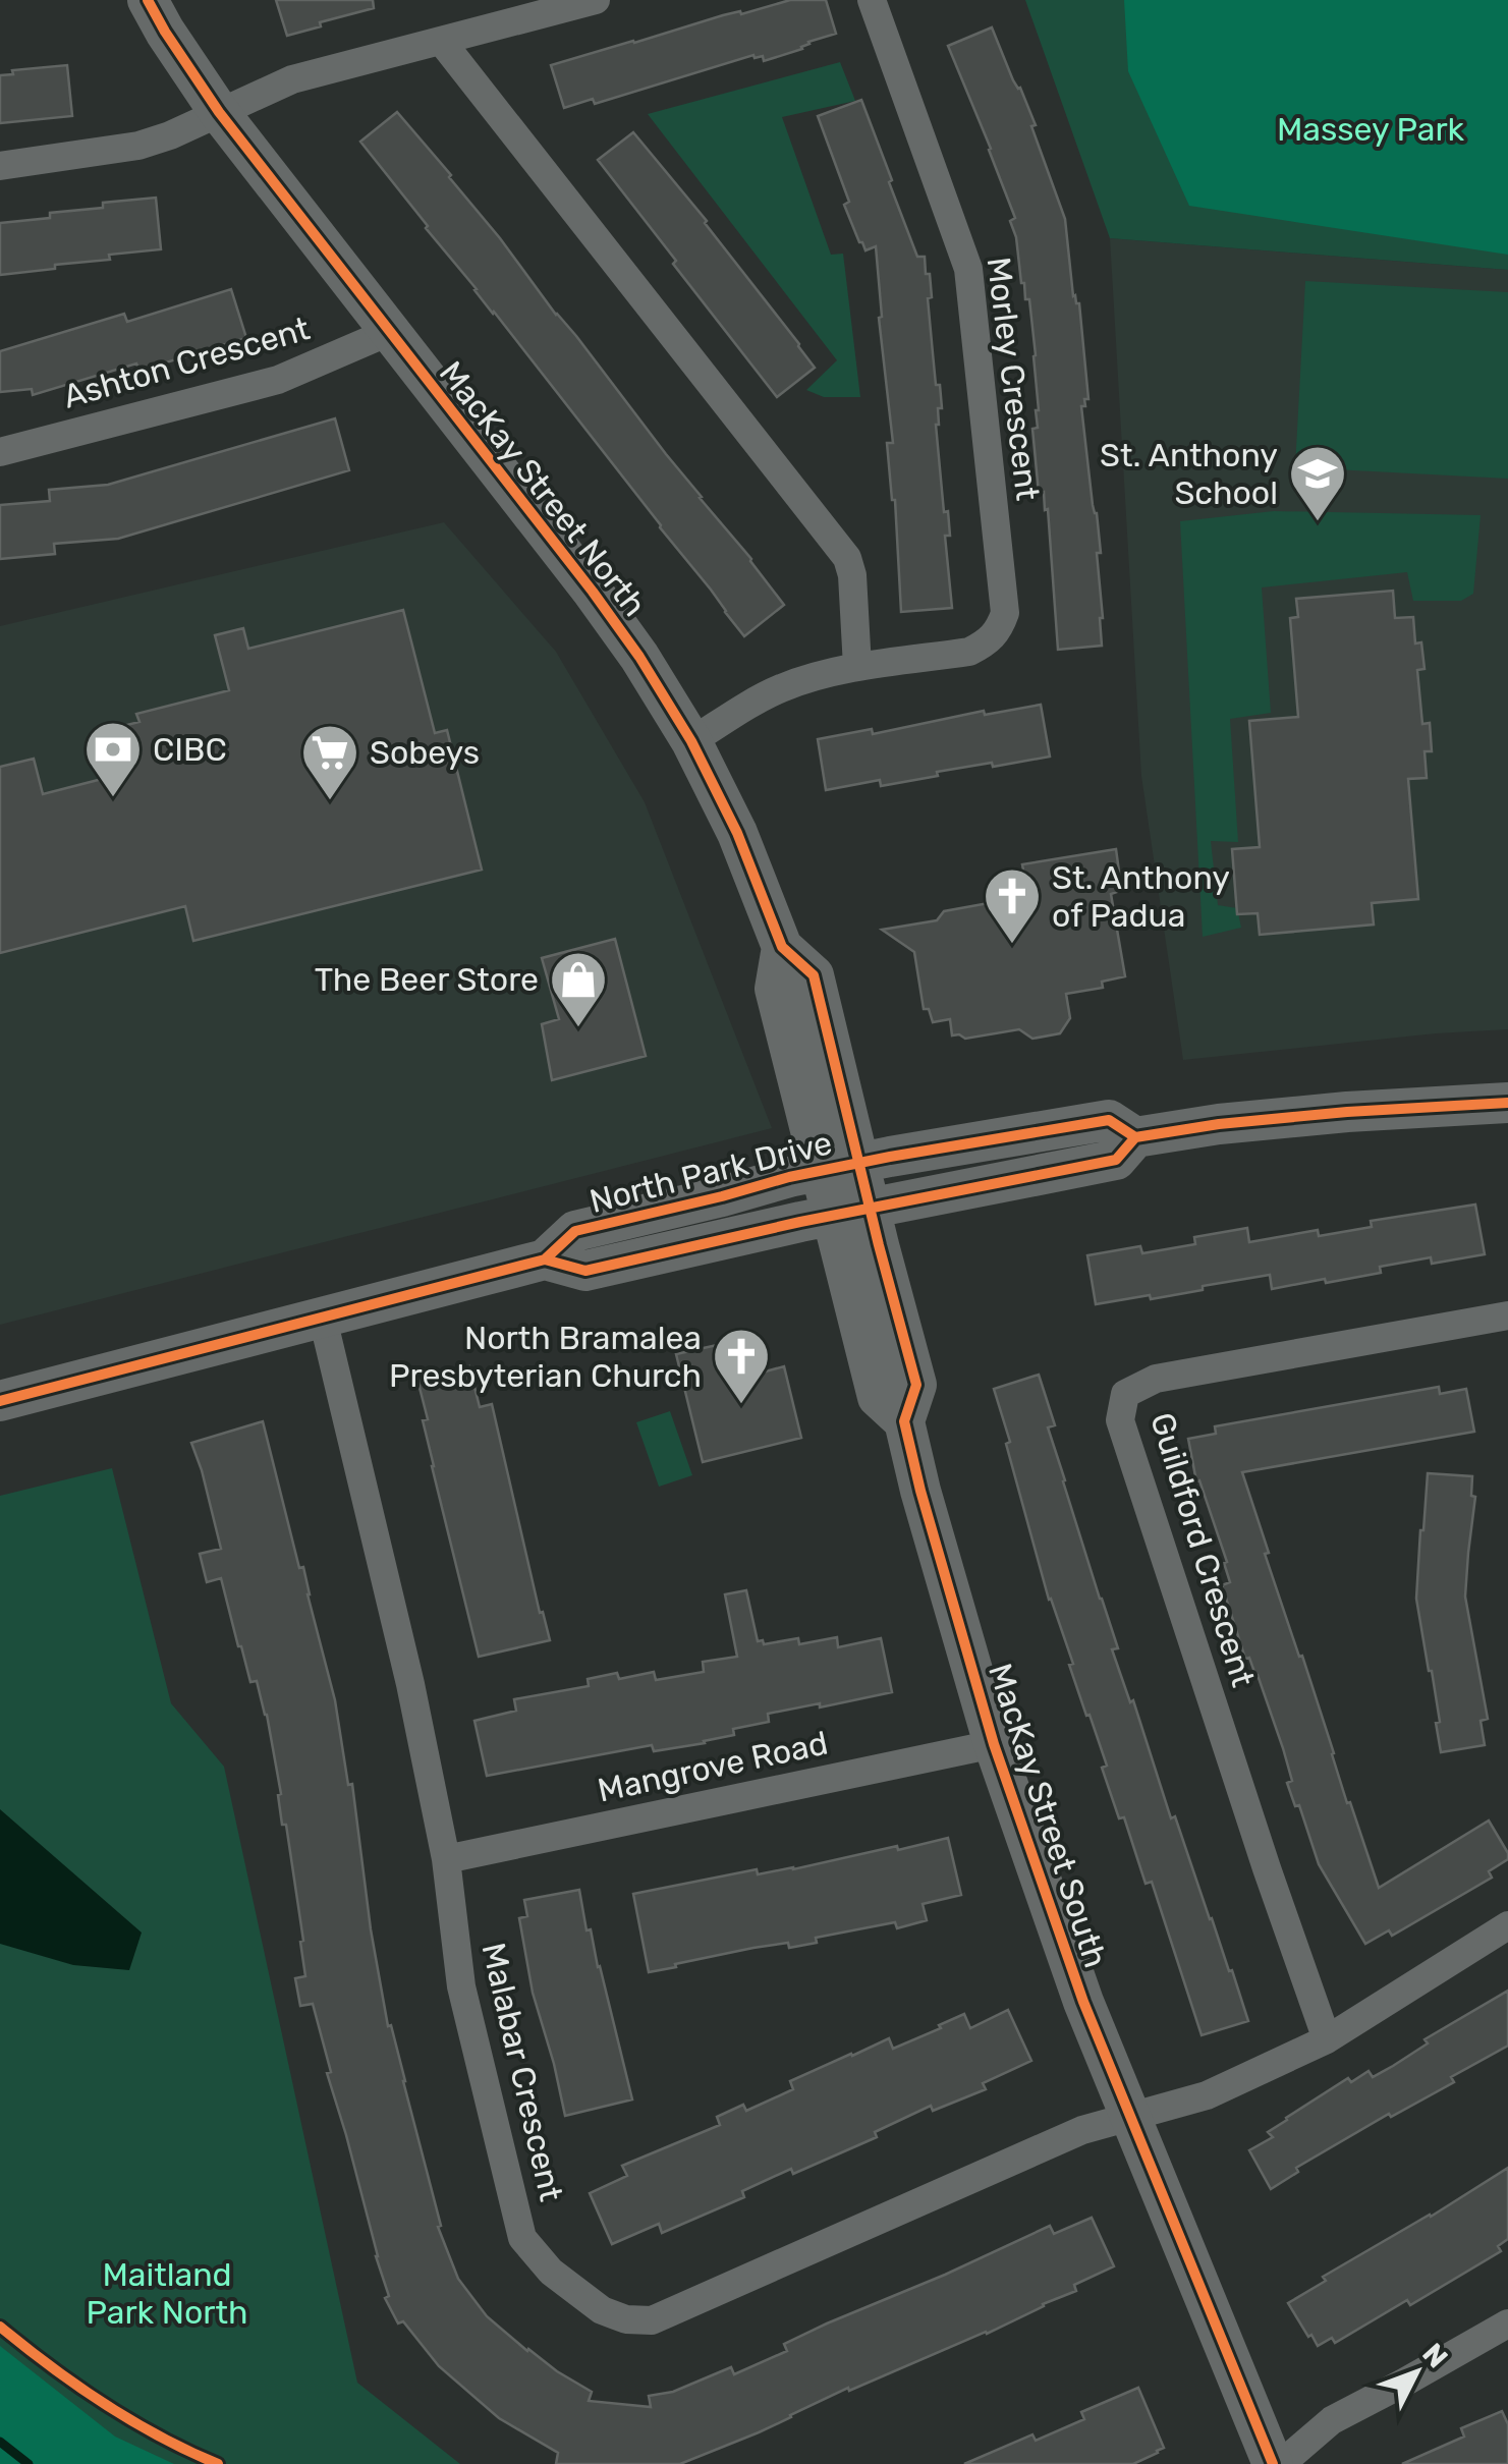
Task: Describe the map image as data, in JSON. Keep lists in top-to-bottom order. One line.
{"streets":{"street":["Ashton Crescent","Morley Crescent","MacKay Street North","North Park Drive","Guildford Crescent","Mangrove Road","MacKay Street South","Malabar Crescent"]},"crossings":[["Ashton Crescent","MacKay Street North"],["Morley Crescent","MacKay Street North"],["MacKay Street North","North Park Drive"],["MacKay Street North","MacKay Street South"],["North Park Drive","MacKay Street South"],["North Park Drive","Malabar Crescent"],["Mangrove Road","MacKay Street South"],["Mangrove Road","Malabar Crescent"],["MacKay Street South","Malabar Crescent"]],"parks":["Massey Park","Maitland Park North"],"places":{"school or university":["St. Anthony School"],"bank":["CIBC"],"supermarket":["Sobeys"],"church":["St. Anthony of Padua","North Bramalea Presbyterian Church"],"shop":["The Beer Store"]},"north":"top right"}
